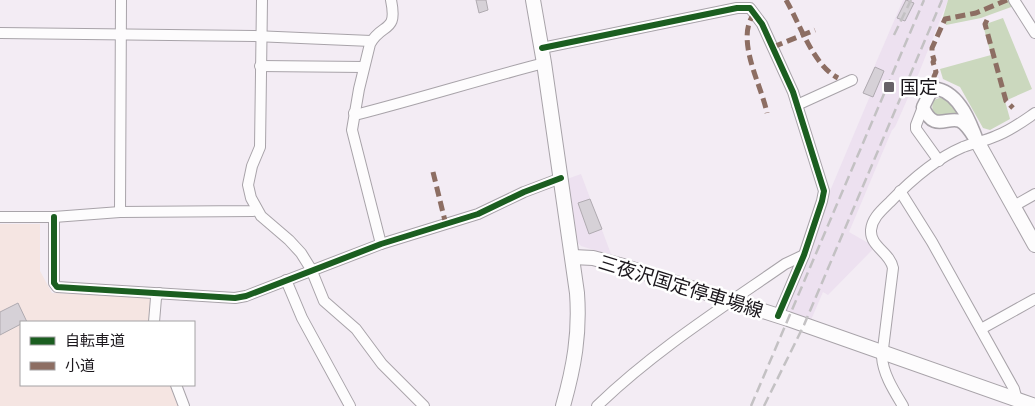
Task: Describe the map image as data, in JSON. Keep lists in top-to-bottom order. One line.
{"streets":{"main road":["三夜沢国定停車場線"]},"places":{"transit":["国定"]},"legend":["自転車道","小道"]}
